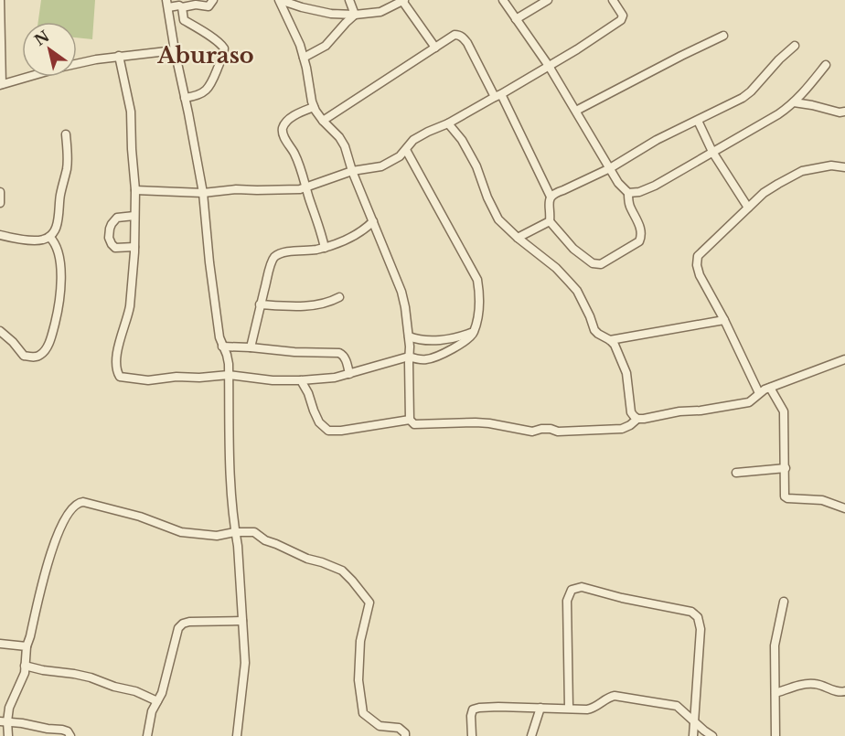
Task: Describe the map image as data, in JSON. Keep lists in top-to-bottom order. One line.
{"districts":["Aburaso"],"north":"top left"}
